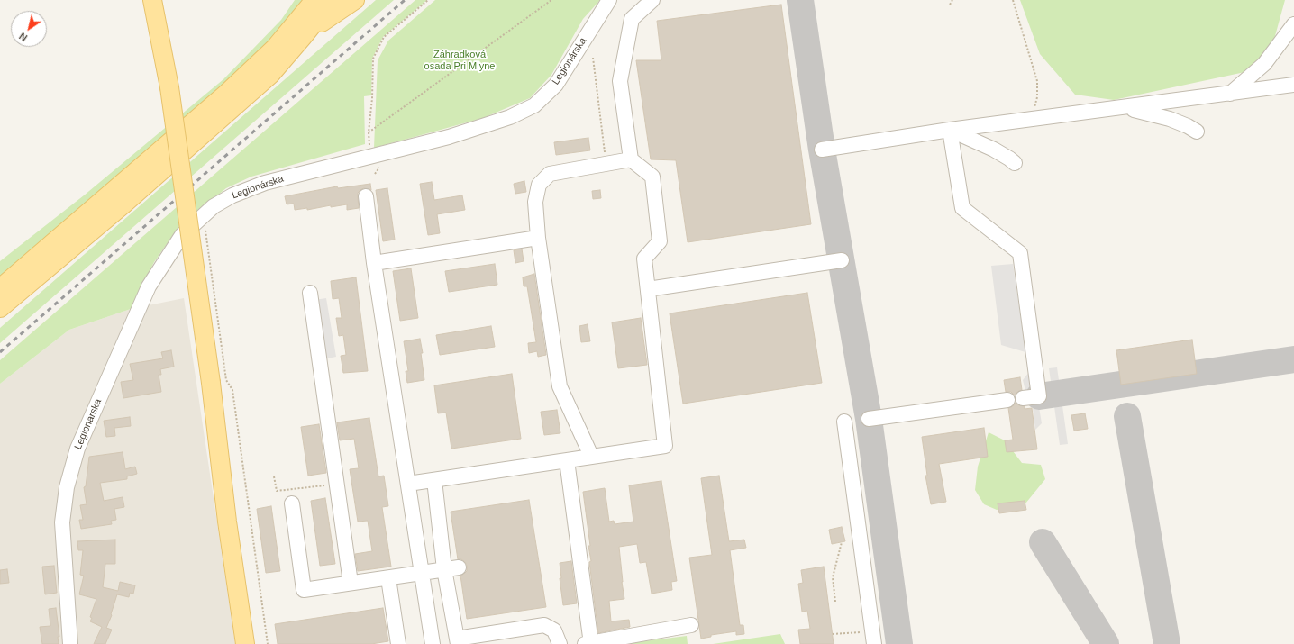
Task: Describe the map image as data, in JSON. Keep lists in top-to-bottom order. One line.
{"streets":{"street":["Legionárska"]},"parks":["Záhradková osada Pri Mlyne"],"north":"bottom left"}
